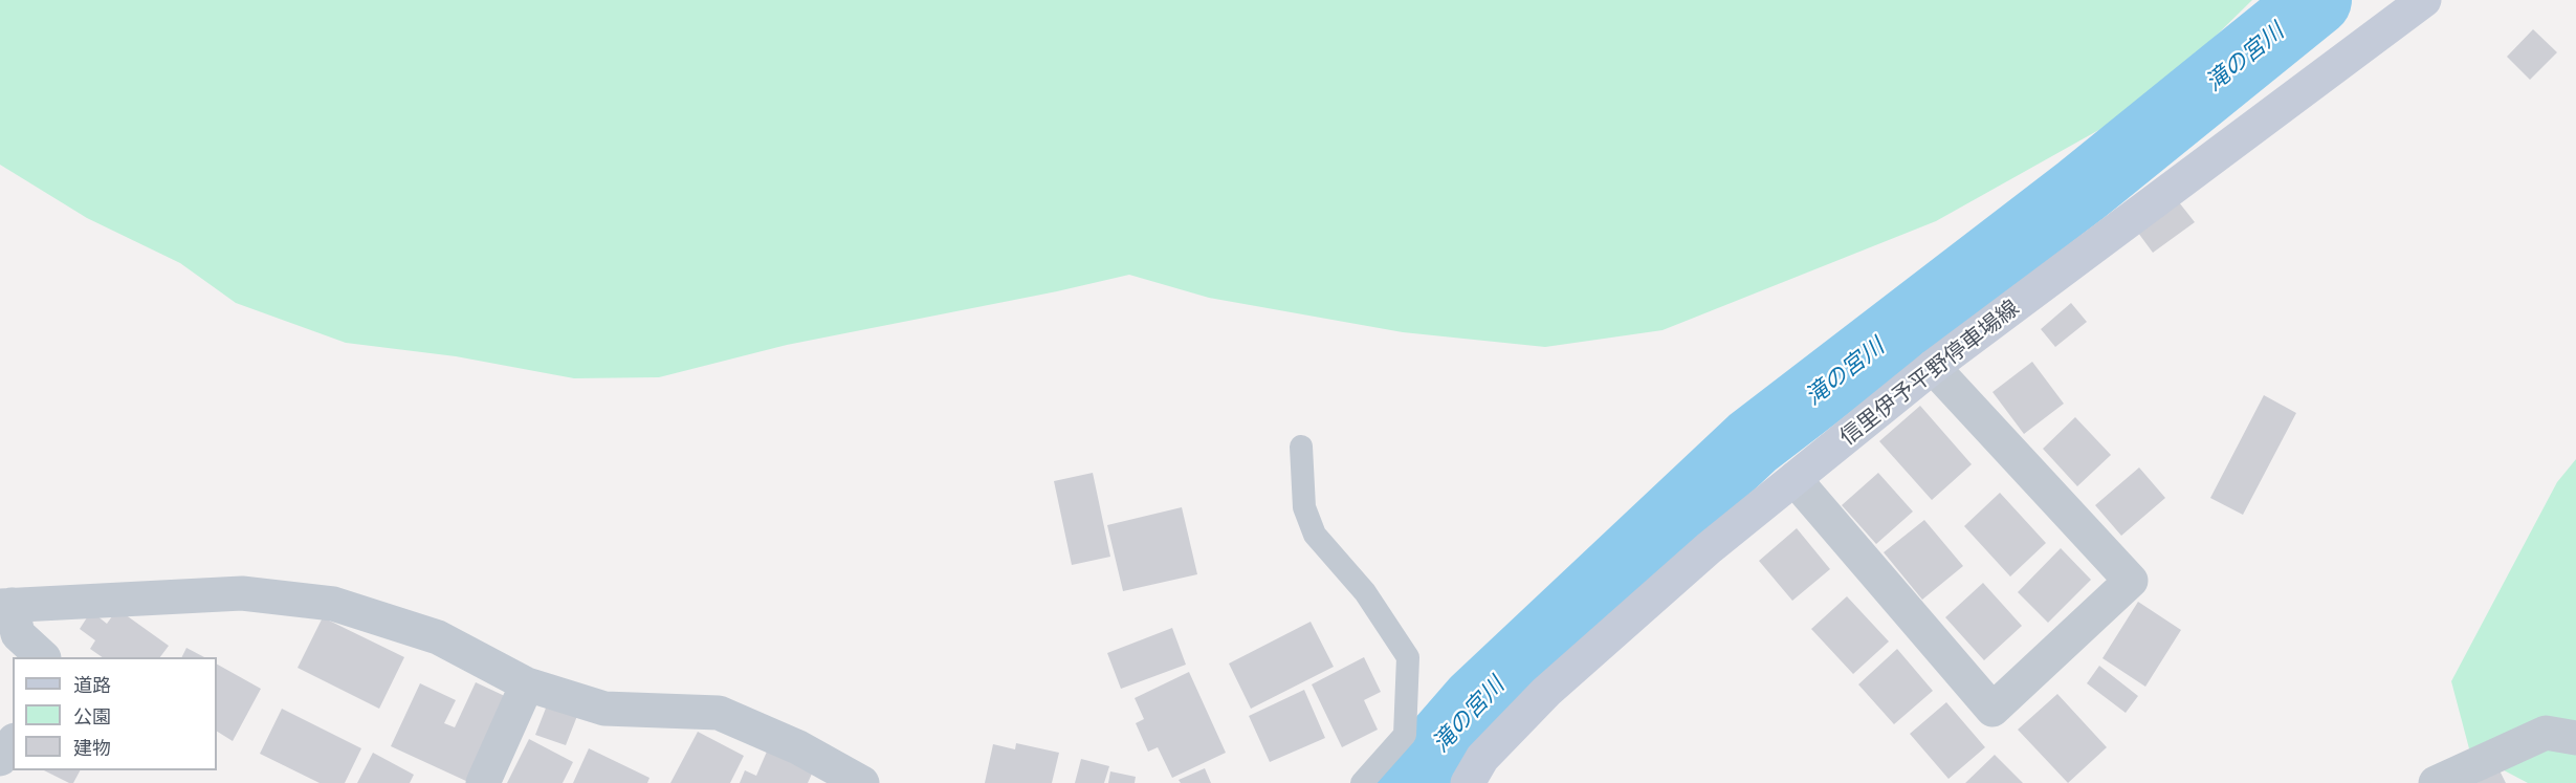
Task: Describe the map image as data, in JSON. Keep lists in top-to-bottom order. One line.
{"streets":{"main road":["信里伊予平野停車場線"]},"water":["滝の宮川"],"legend":["道路","公園","建物"]}
